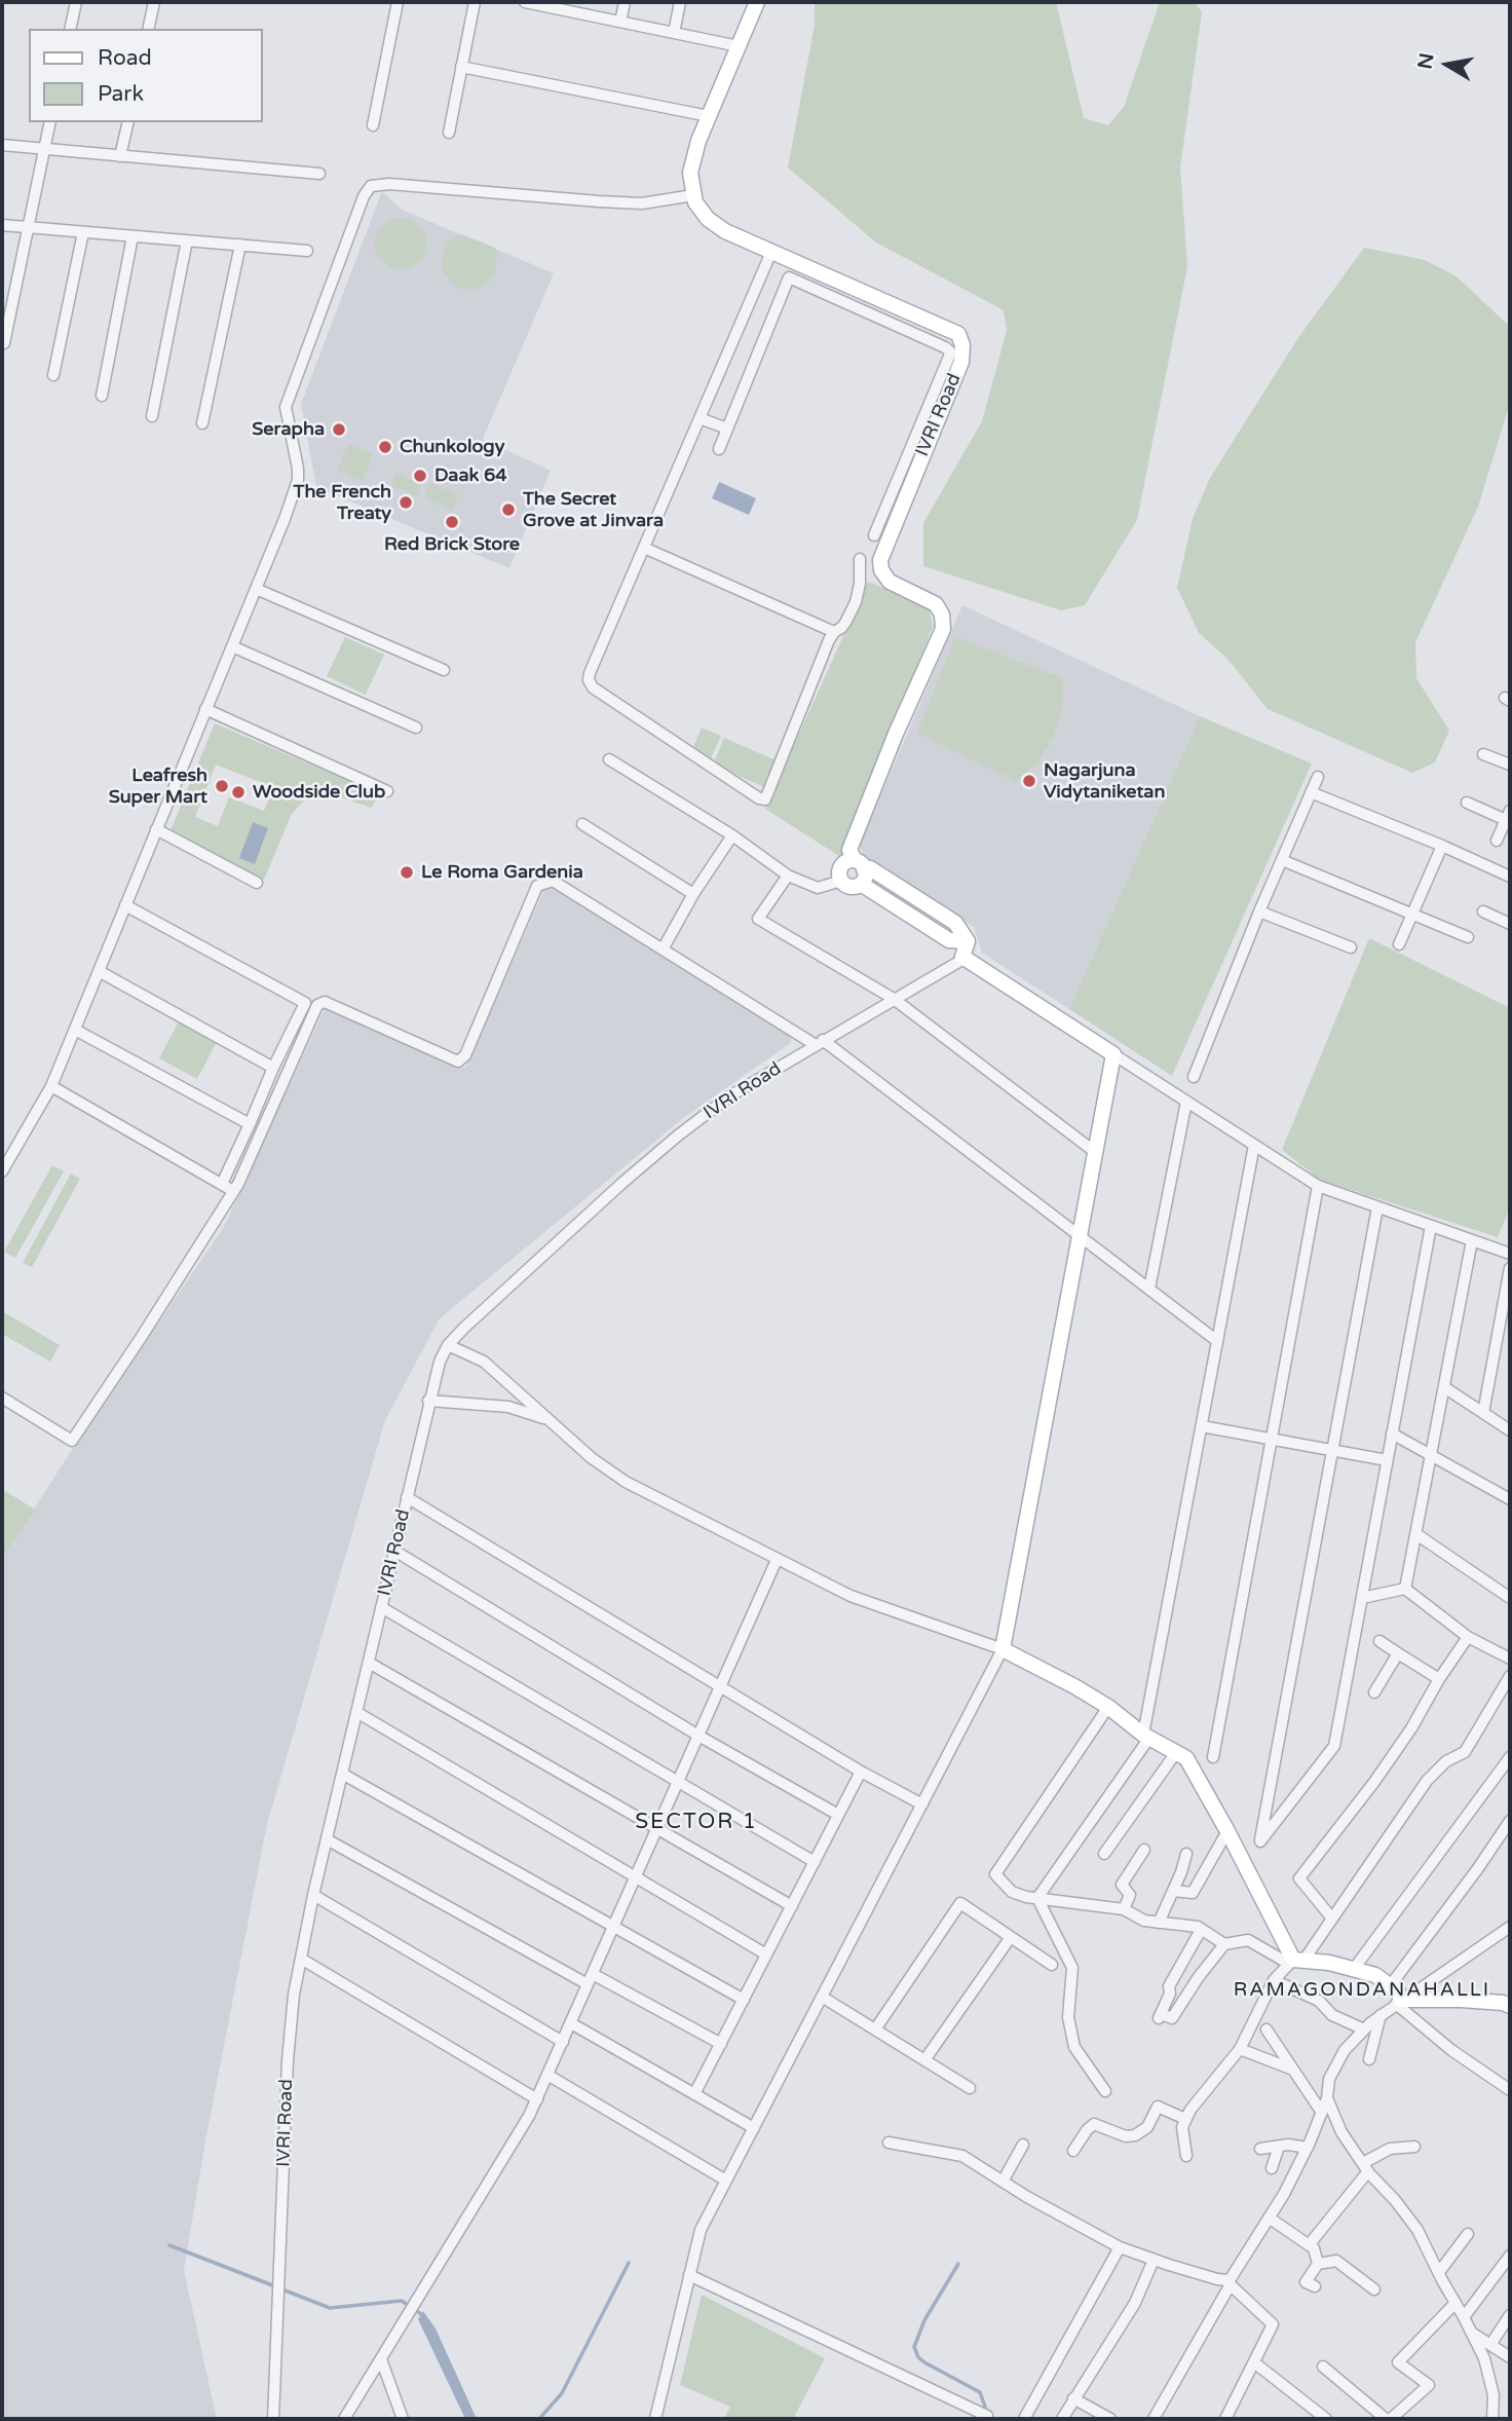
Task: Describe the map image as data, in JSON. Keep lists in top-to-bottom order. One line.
{"streets":{"main road":["IVRI Road"]},"districts":["SECTOR 1","RAMAGONDANAHALLI"],"places":["Serapha","Chunkology","Daak 64","The French Treaty","The Secret Grove at Jinvara","Red Brick Store","Nagarjuna Vidytaniketan","Leafresh Super Mart","Woodside Club","Le Roma Gardenia"],"legend":["Road","Park"],"north":"left"}
